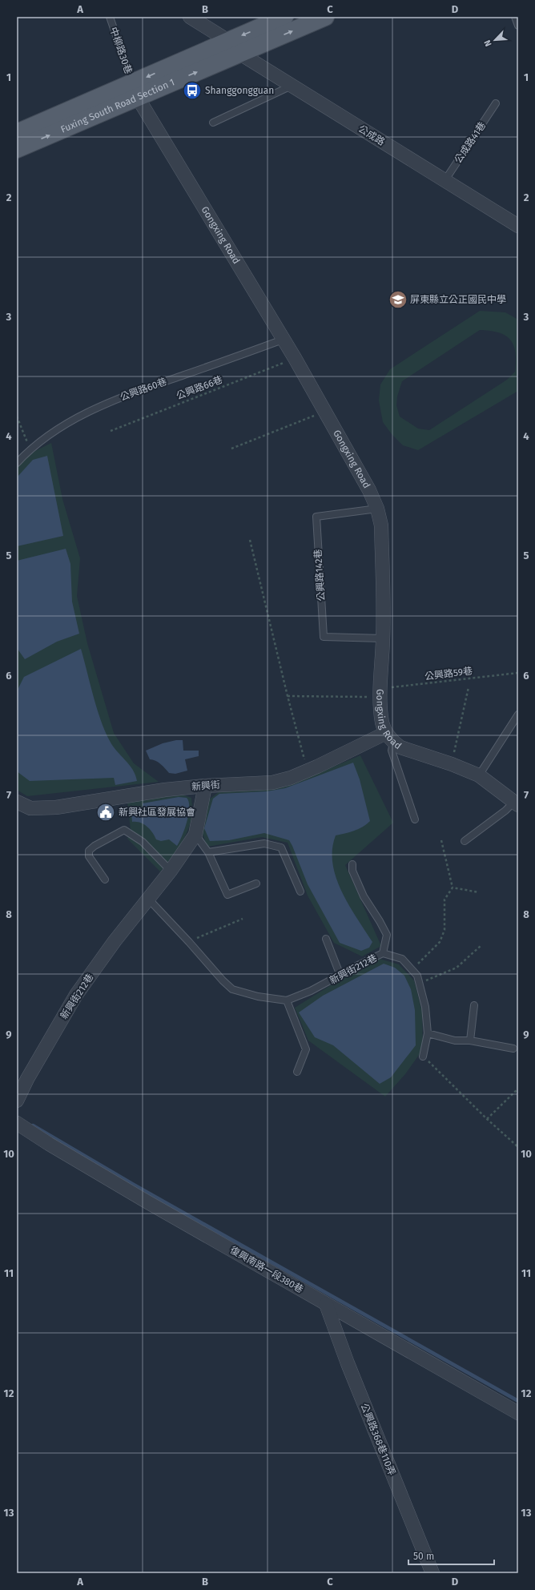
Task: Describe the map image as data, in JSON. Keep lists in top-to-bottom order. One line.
{"streets":{"main road":["Fuxing South Road Section 1"],"street":["公成路","Gongxing Road","新興街","新興街212巷","復興南路一段380巷","公興路368巷110弄"],"lane":["中柳路30巷","公成路41巷","公興路60巷","公興路142巷"],"path":["公興路66巷","公興路59巷"]},"crossings":[["中柳路30巷","Fuxing South Road Section 1"],["中柳路30巷","Gongxing Road"],["Fuxing South Road Section 1","公成路"],["Fuxing South Road Section 1","Gongxing Road"],["公成路","公成路41巷"],["Gongxing Road","公興路66巷"],["Gongxing Road","公興路60巷"],["Gongxing Road","公興路142巷"],["Gongxing Road","公興路59巷"],["Gongxing Road","新興街"],["新興街","新興街212巷"],["復興南路一段380巷","公興路368巷110弄"]],"places":{"bus stop":["Shanggongguan"],"school or university":["屏東縣立公正國民中學"],"public building":["新興社區發展協會"]},"scale_bar":"50 m","north":"bottom left","grid":{"columns":["A","B","C","D"],"rows":["1","2","3","4","5","6","7","8","9","10","11","12","13"]}}
